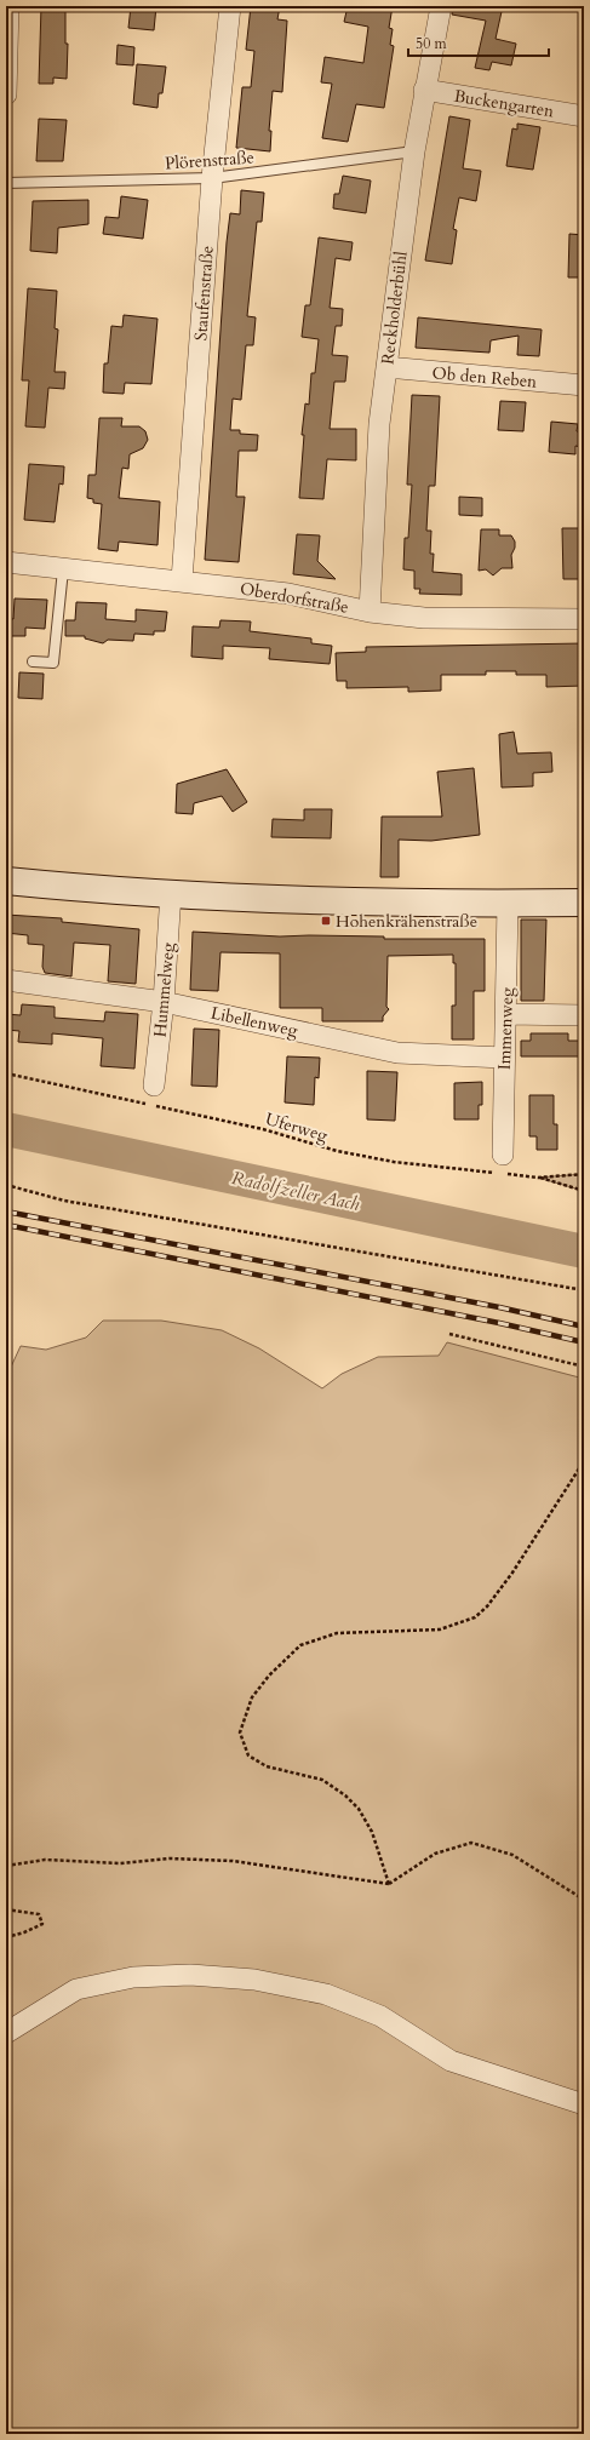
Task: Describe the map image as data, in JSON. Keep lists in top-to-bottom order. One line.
{"streets":{"street":["Buckengarten","Staufenstraße","Reckholderbühl","Ob den Reben","Oberdorfstraße","Hummelweg","Libellenweg","Immenweg"],"lane":["Plörenstraße"],"path":["Uferweg"]},"crossings":[["Buckengarten","Reckholderbühl"],["Plörenstraße","Staufenstraße"],["Plörenstraße","Reckholderbühl"],["Staufenstraße","Oberdorfstraße"],["Reckholderbühl","Ob den Reben"],["Reckholderbühl","Oberdorfstraße"],["Hummelweg","Libellenweg"],["Libellenweg","Immenweg"]],"water":["Radolfzeller Aach"],"places":{"transit":["Hohenkrähenstraße"]},"scale_bar":"50 m"}
